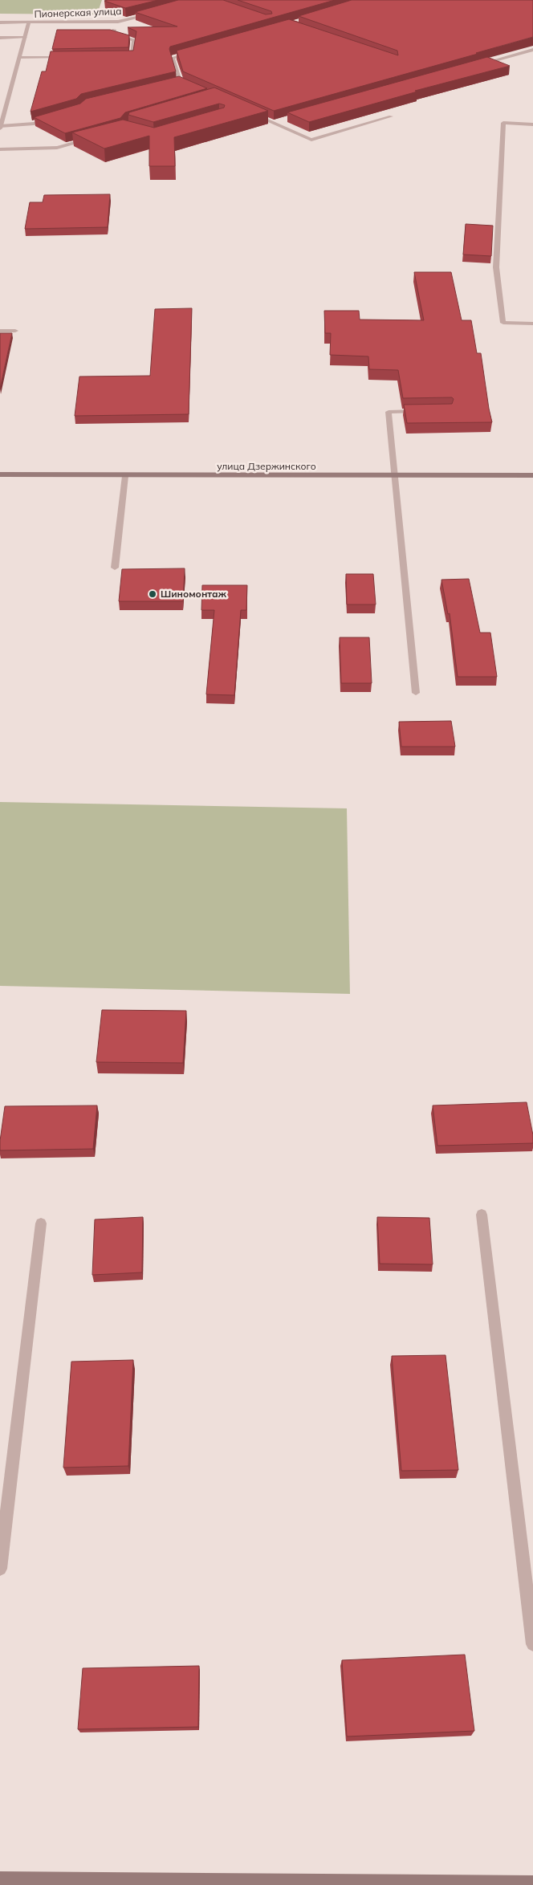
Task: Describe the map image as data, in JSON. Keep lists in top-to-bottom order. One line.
{"streets":{"street":["Пионерская улица","улица Дзержинского"]},"places":["Шиномонтаж"]}
